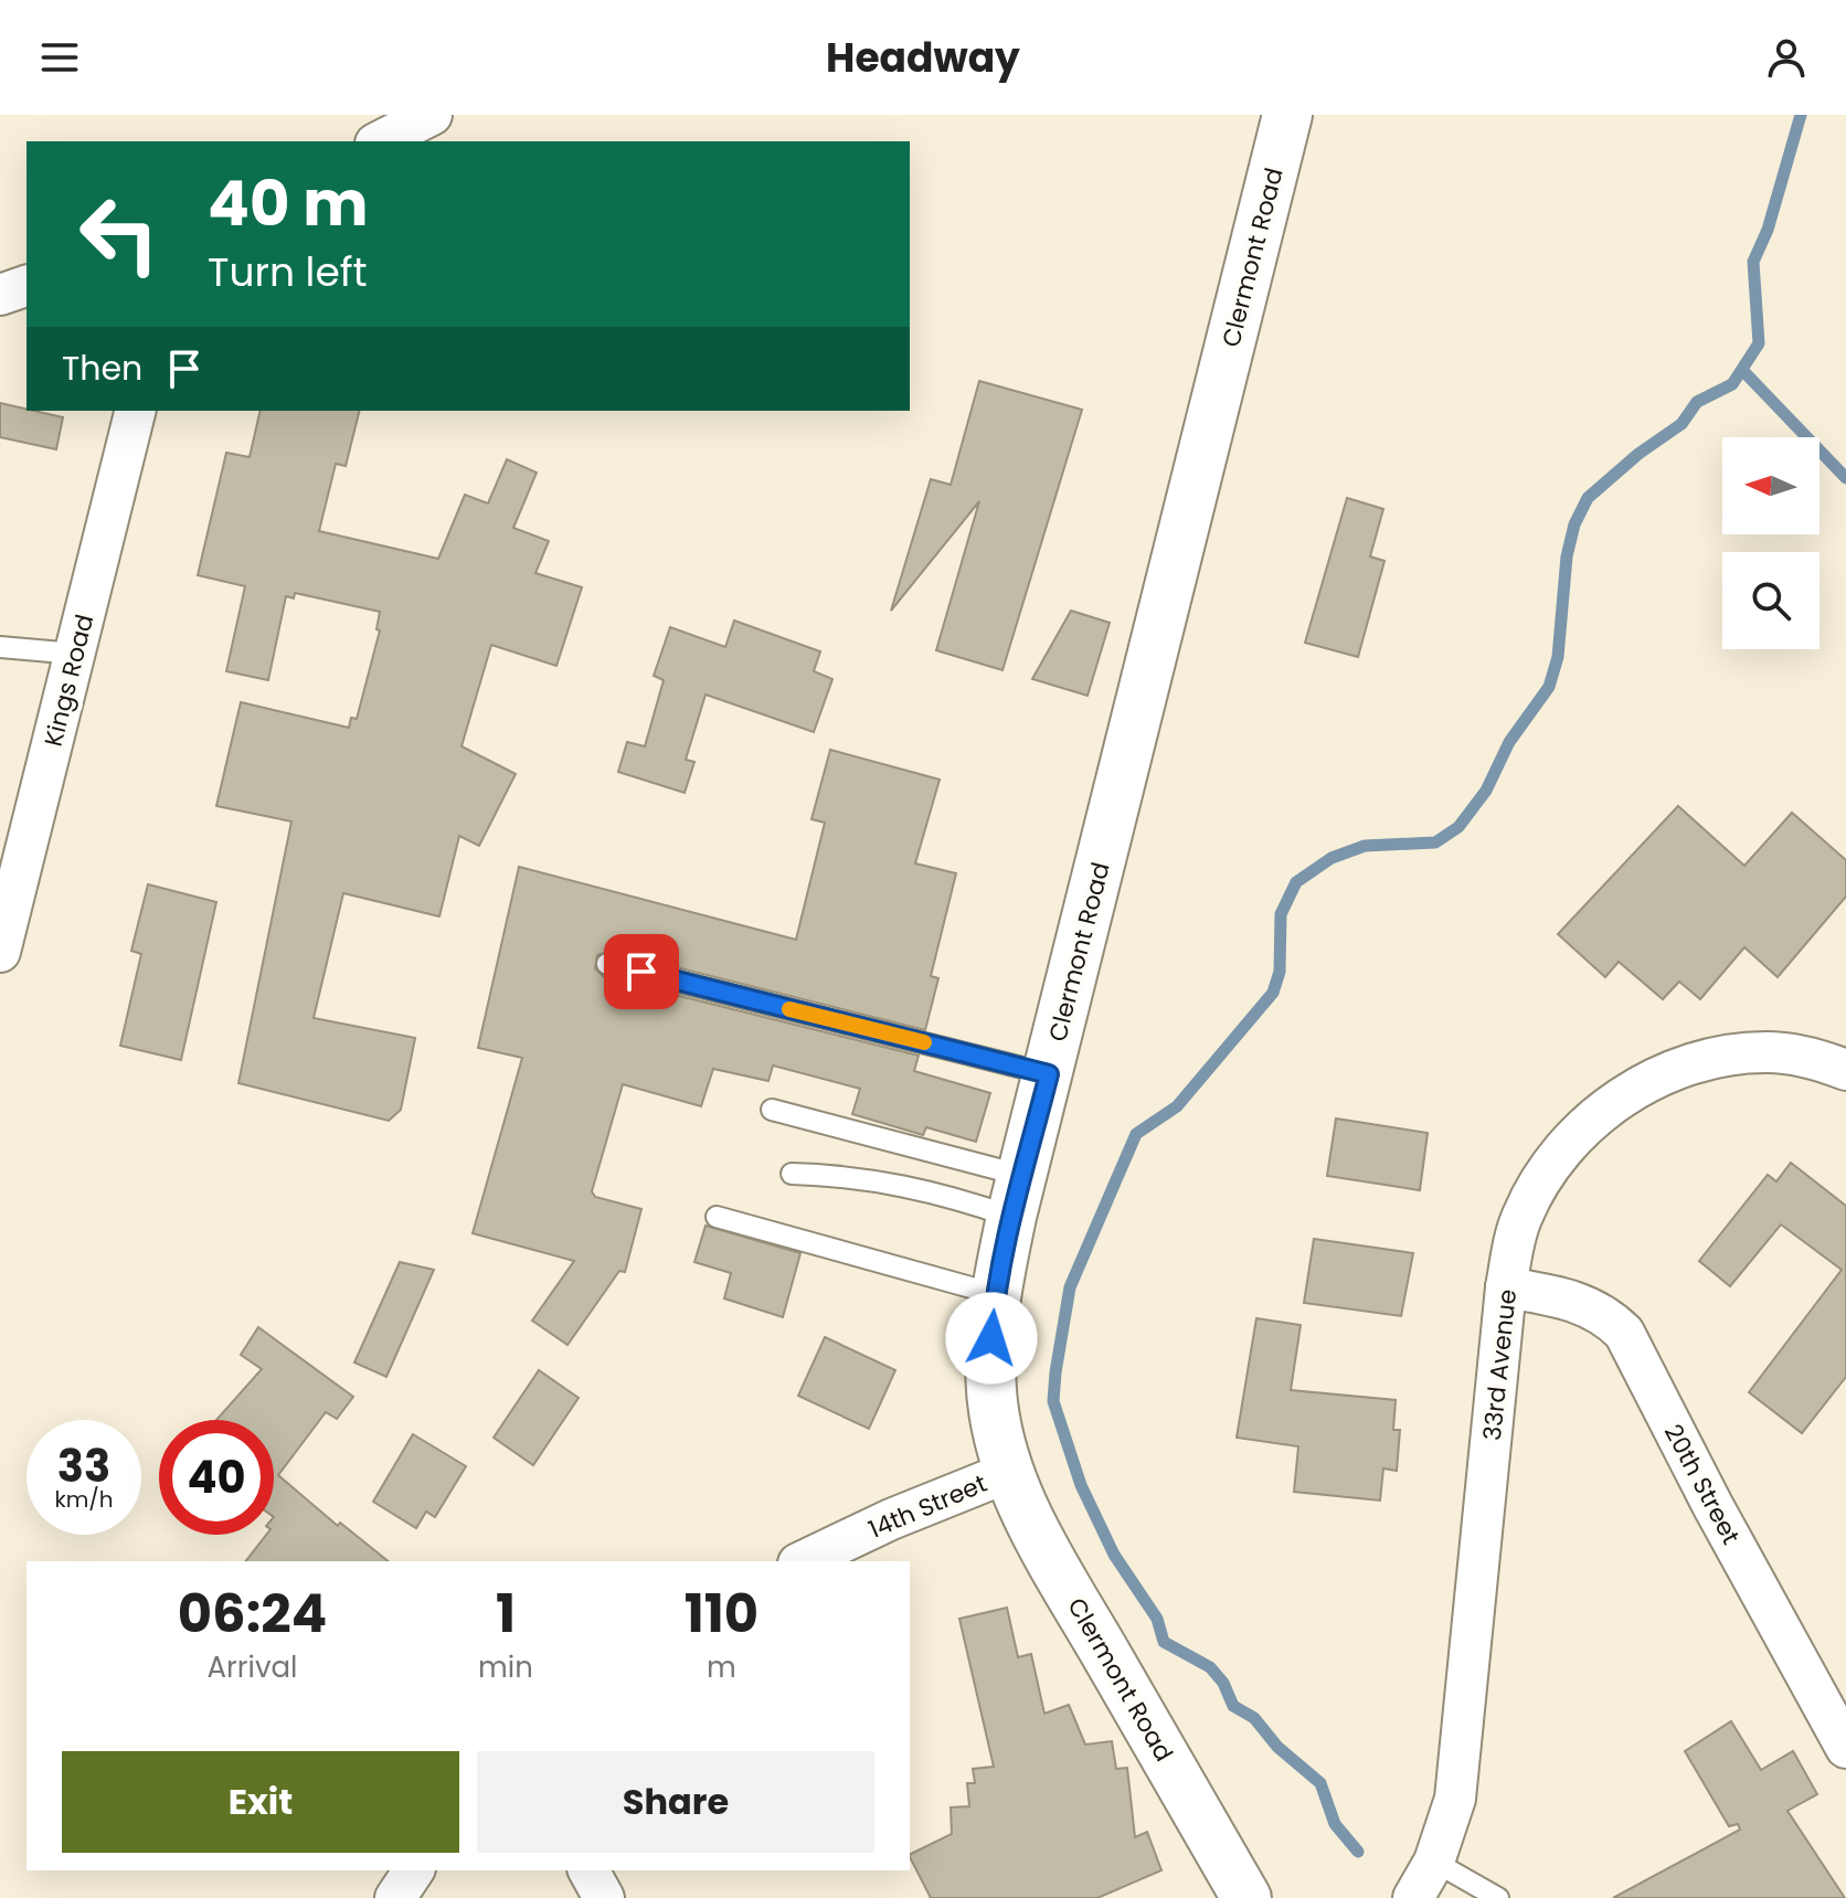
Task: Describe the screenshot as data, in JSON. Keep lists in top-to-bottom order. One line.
{"streets":{"street":["Clermont Road","Kings Road","33rd Avenue","20th Street","14th Street"]},"crossings":[["Clermont Road","14th Street"],["33rd Avenue","20th Street"]],"north":"left","page":{"header":"Headway","turn":["40 m","Turn left"],"then":"Then","speed":"33 km/h","limit":"40","eta":["06:24","Arrival","1","min","110","m"],"buttons":["Exit","Share"]}}
